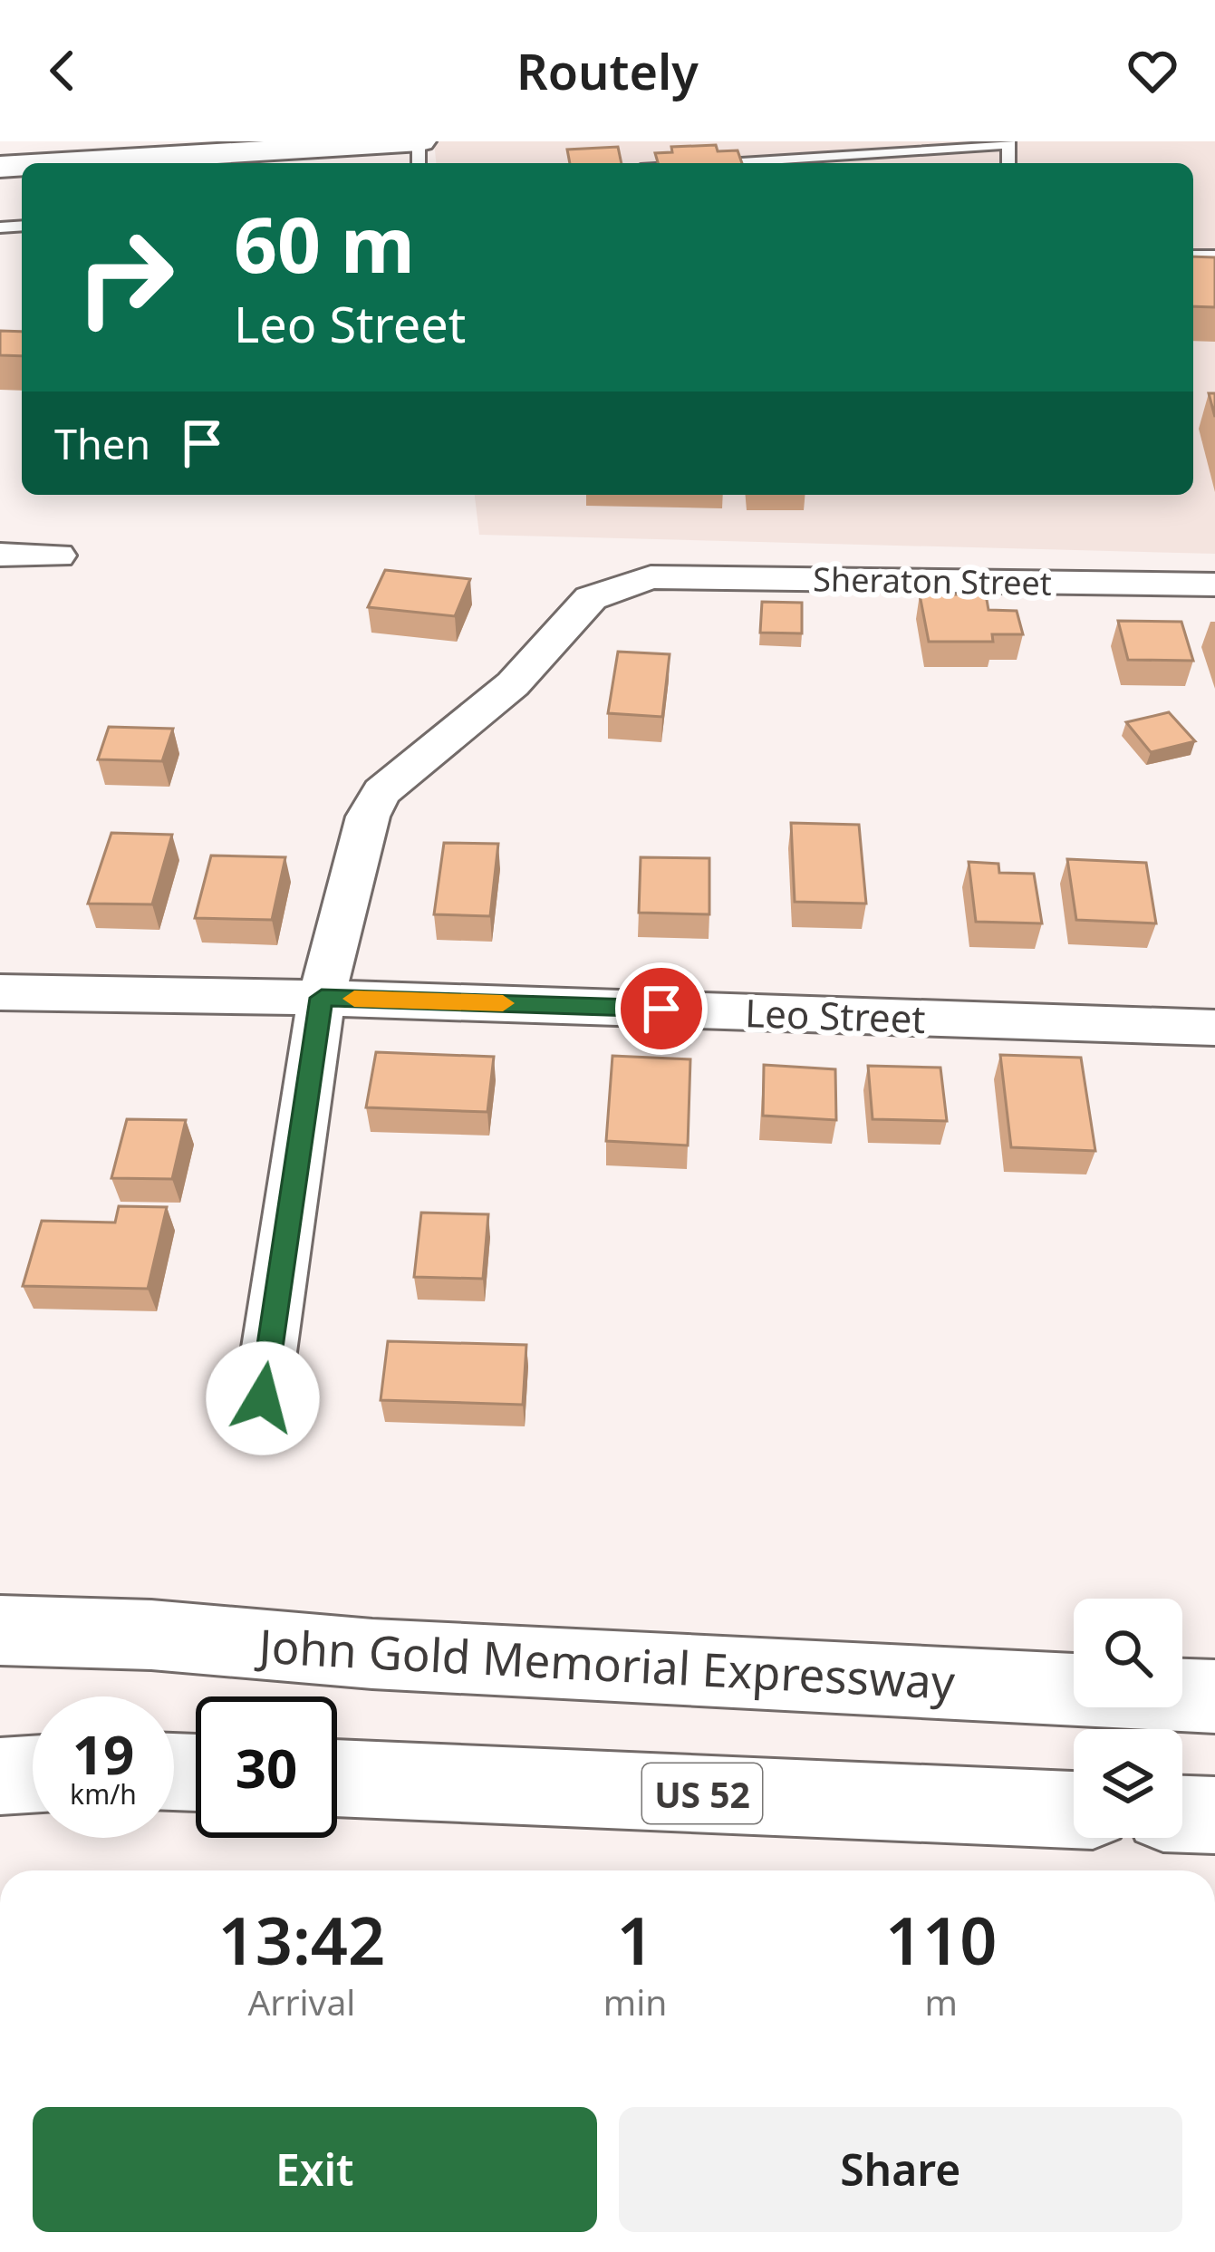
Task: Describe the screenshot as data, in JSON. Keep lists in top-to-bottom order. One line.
{"streets":{"main road":["John Gold Memorial Expressway","US 52"],"street":["Sheraton Street","Leo Street"]},"crossings":[["Sheraton Street","Leo Street"]],"page":{"header":"Routely","turn":["60 m","Leo Street"],"then":"Then","speed":"19 km/h","limit":"30","eta":["13:42","Arrival","1","min","110","m"],"buttons":["Exit","Share"]}}
